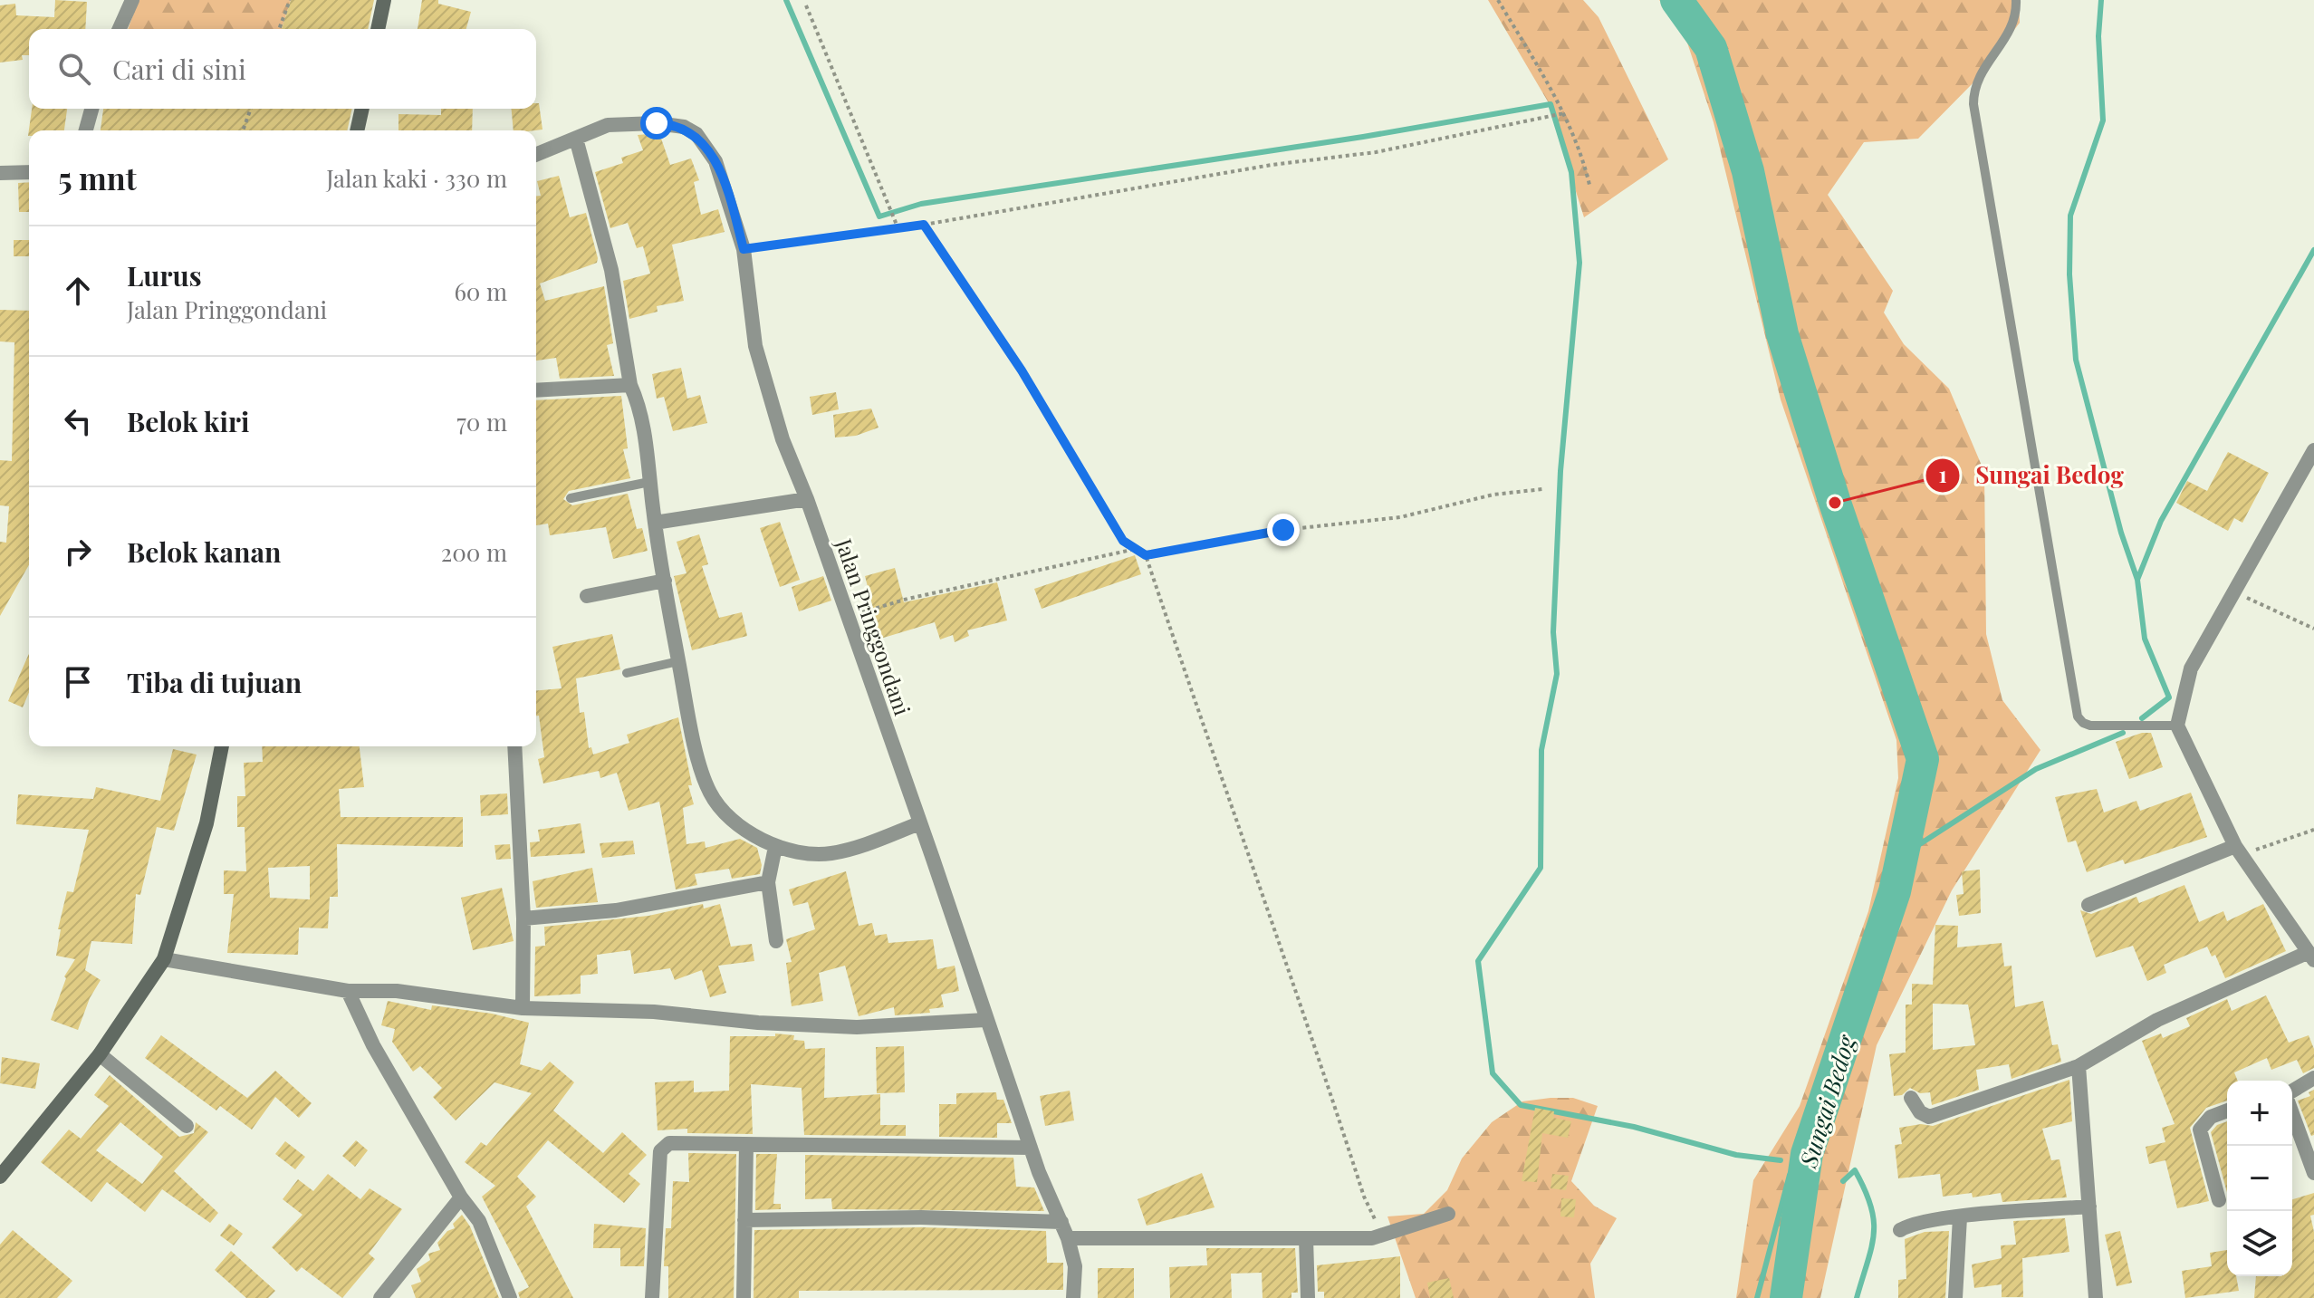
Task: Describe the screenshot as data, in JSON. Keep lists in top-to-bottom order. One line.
{"streets":{"street":["Jalan Pringgondani"]},"water":["Sungai Bedog"],"places":["Sungai Bedog"],"page":{"search":"Cari di sini","heading":["5 mnt","Jalan kaki · 330 m"],"list":[["Lurus","Jalan Pringgondani","60 m"],["Belok kiri","70 m"],["Belok kanan","200 m"],"Tiba di tujuan"],"map_buttons":["+","−"]}}
